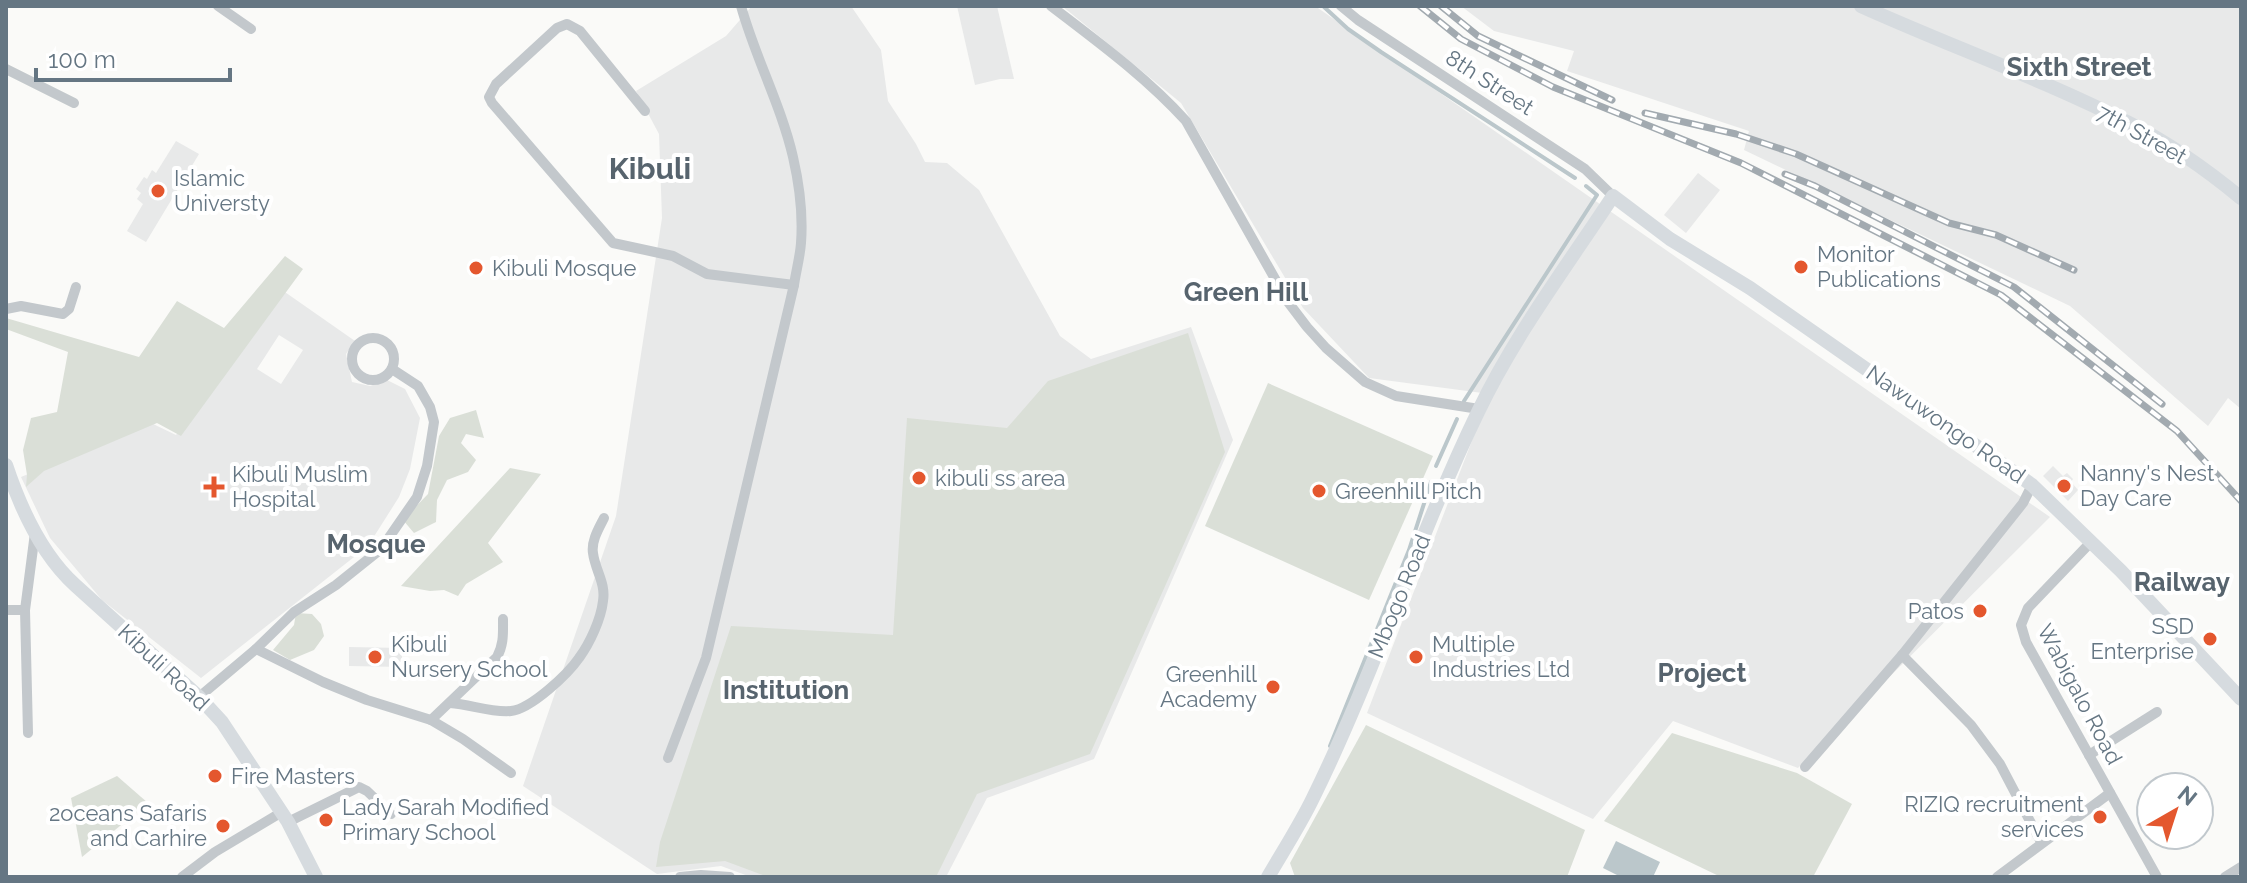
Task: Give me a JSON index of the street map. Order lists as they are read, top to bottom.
{
  "streets": {
    "street": [
      "8th Street",
      "7th Street",
      "Nawuwongo Road",
      "Mbogo Road",
      "Kibuli Road",
      "Wabigalo Road"
    ]
  },
  "crossings": [
    ["8th Street", "Nawuwongo Road"],
    ["8th Street", "Mbogo Road"],
    ["Nawuwongo Road", "Mbogo Road"],
    ["Nawuwongo Road", "Wabigalo Road"]
  ],
  "districts": [
    "Sixth Street",
    "Kibuli",
    "Green Hill",
    "Mosque",
    "Railway",
    "Project",
    "Institution"
  ],
  "places": {
    "other": [
      "Islamic Universty",
      "Monitor Publications",
      "Kibuli Mosque",
      "kibuli ss area",
      "Nanny's Nest Day Care",
      "Greenhill Pitch",
      "Patos",
      "SSD Enterprise",
      "Kibuli Nursery School",
      "Multiple Industries Ltd",
      "Greenhill Academy",
      "Fire Masters",
      "RIZIQ recruitment services",
      "Lady Sarah Modified Primary School",
      "2oceans Safaris and Carhire"
    ],
    "health": ["Kibuli Muslim Hospital"]
  },
  "scale_bar": "100 m",
  "north": "top right"
}
